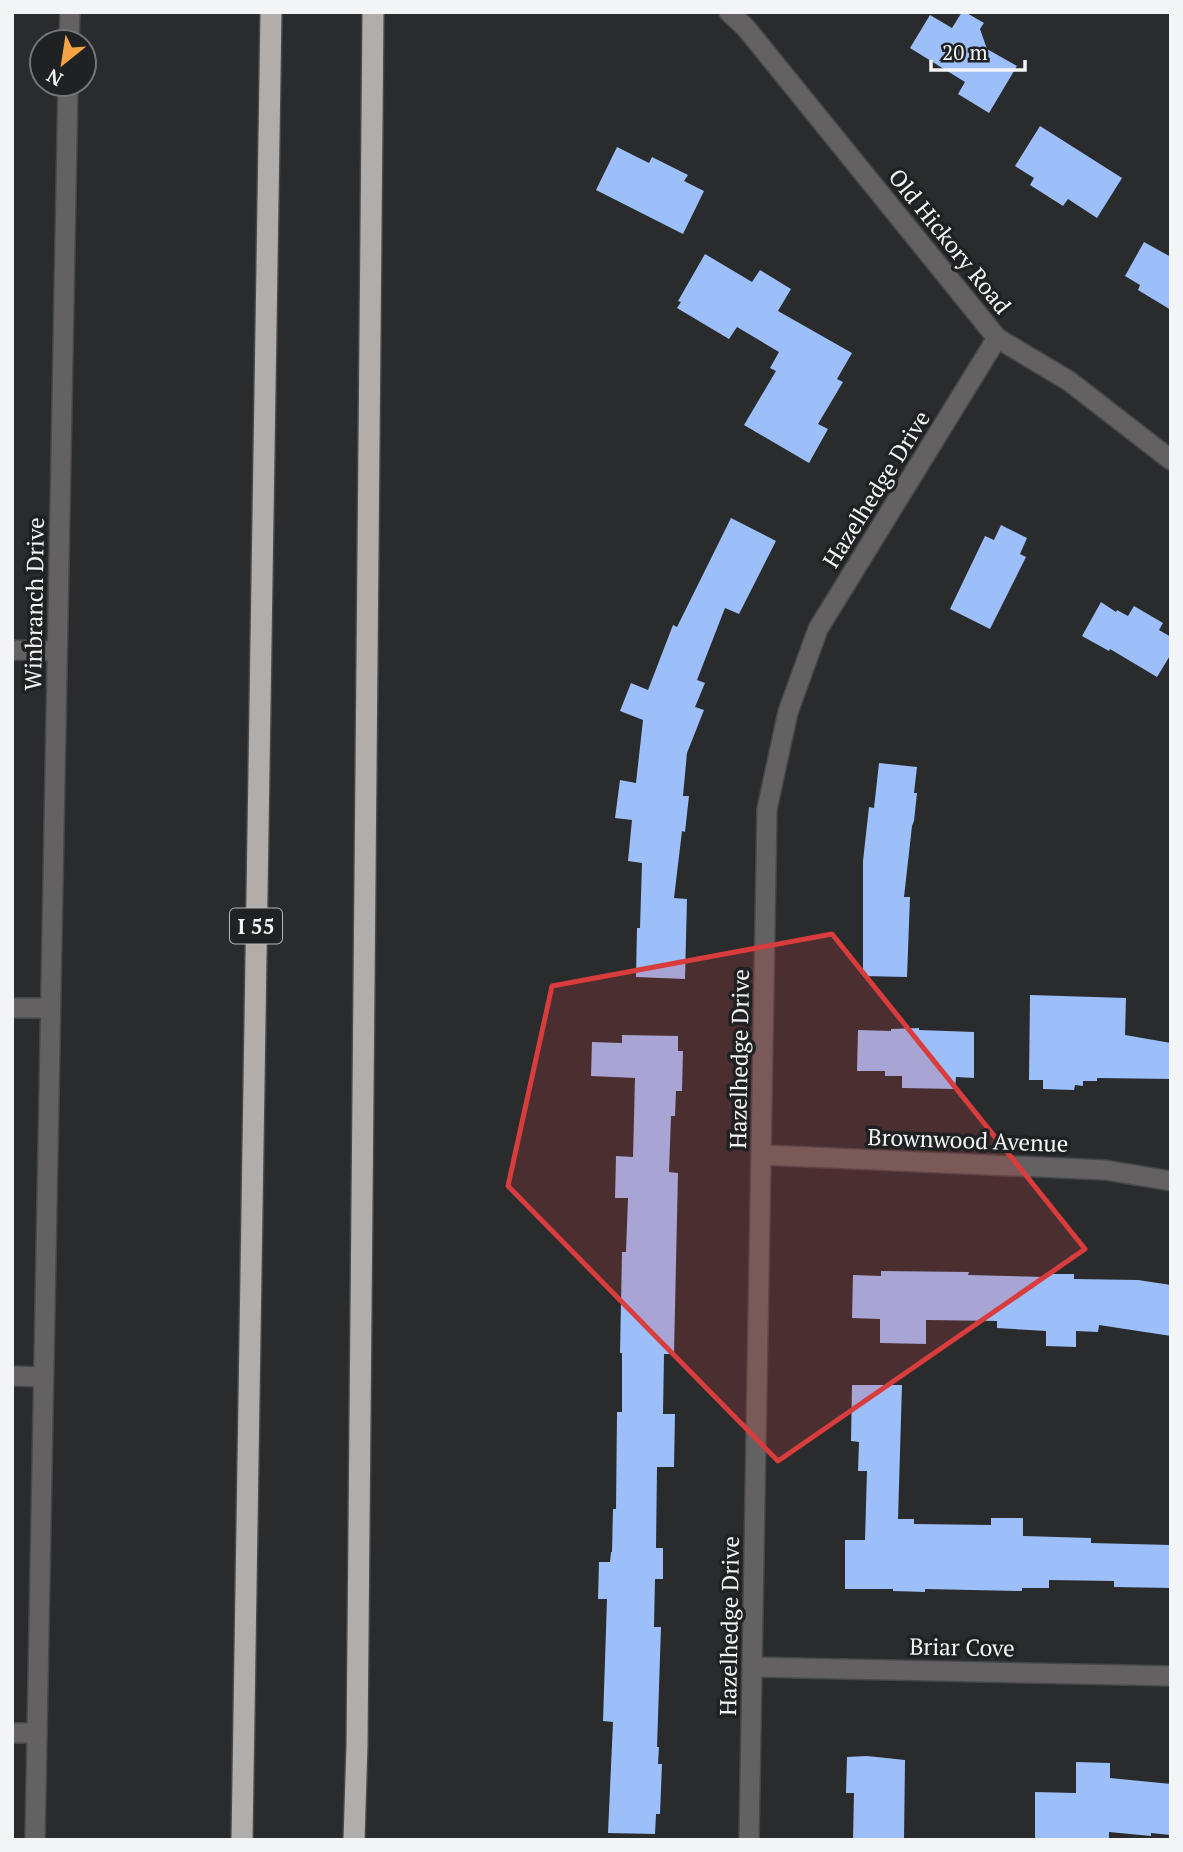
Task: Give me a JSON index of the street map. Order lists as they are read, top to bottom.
{
  "streets": {
    "highway": ["I 55"],
    "street": [
      "Old Hickory Road",
      "Hazelhedge Drive",
      "Winbranch Drive",
      "Brownwood Avenue",
      "Briar Cove"
    ]
  },
  "crossings": [
    ["Old Hickory Road", "Hazelhedge Drive"],
    ["Hazelhedge Drive", "Brownwood Avenue"],
    ["Hazelhedge Drive", "Briar Cove"]
  ],
  "scale_bar": "20 m",
  "north": "bottom left"
}
